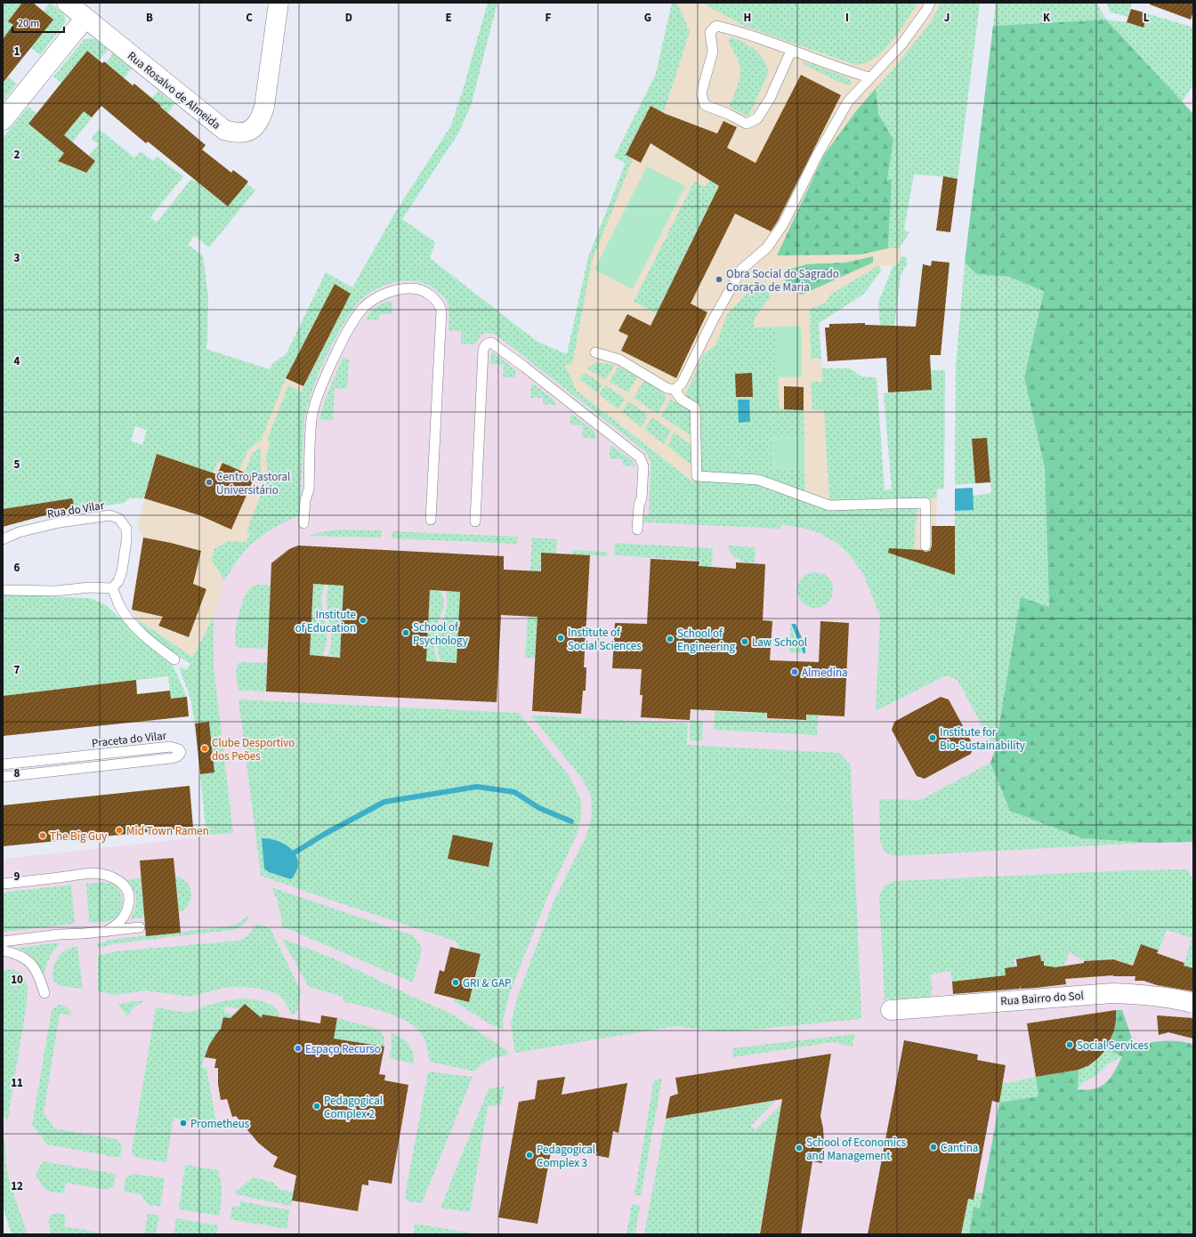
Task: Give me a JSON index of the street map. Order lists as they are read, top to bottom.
{
  "streets": {
    "street": ["Rua Rosalvo de Almeida", "Rua Bairro do Sol"],
    "lane": ["Rua do Vilar", "Praceta do Vilar"]
  },
  "places": [
    "Obra Social do Sagrado Coração de Maria",
    "Centro Pastoral Universitário",
    "Institute of Education",
    "School of Psychology",
    "Institute of Social Sciences",
    "School of Engineering",
    "Law School",
    "Almedina",
    "Institute for Bio-Sustainability",
    "Clube Desportivo dos Peões",
    "Mid Town Ramen",
    "The Big Guy",
    "GRI & GAP",
    "Social Services",
    "Espaço Recurso",
    "Pedagogical Complex 2",
    "Prometheus",
    "Cantina",
    "School of Economics and Management",
    "Pedagogical Complex 3"
  ],
  "scale_bar": "20 m",
  "grid": {
    "columns": [
      "B",
      "C",
      "D",
      "E",
      "F",
      "G",
      "H",
      "I",
      "J",
      "K",
      "L"
    ],
    "rows": [
      "1",
      "2",
      "3",
      "4",
      "5",
      "6",
      "7",
      "8",
      "9",
      "10",
      "11",
      "12"
    ]
  }
}
